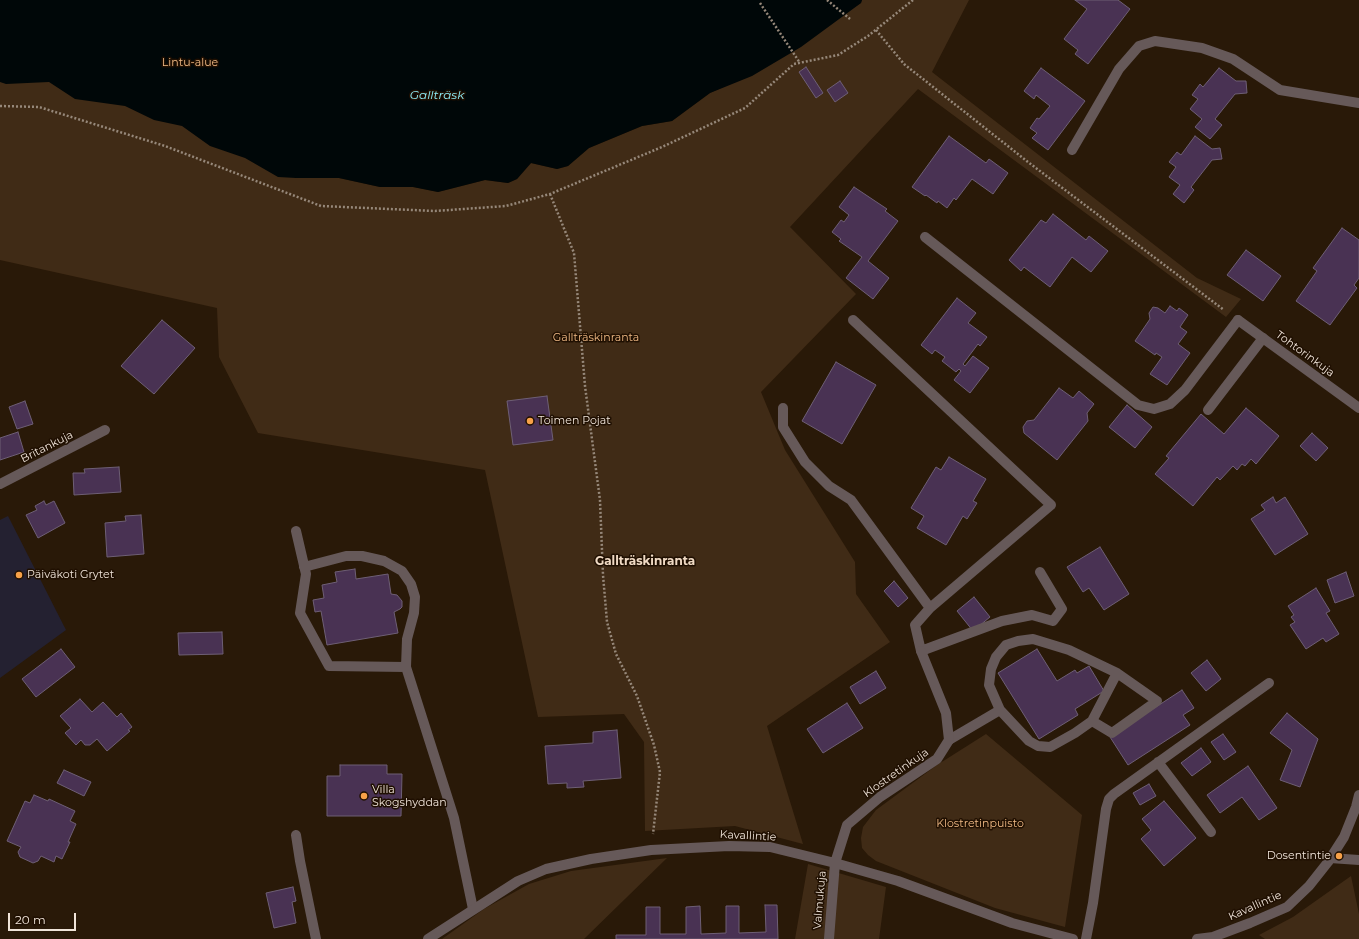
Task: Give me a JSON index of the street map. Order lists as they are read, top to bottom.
{
  "streets": {
    "street": [
      "Tohtorinkuja",
      "Britankuja",
      "Klostretinkuja",
      "Kavallintie",
      "Valmukuja"
    ]
  },
  "crossings": [
    ["Klostretinkuja", "Kavallintie"],
    ["Klostretinkuja", "Valmukuja"],
    ["Kavallintie", "Valmukuja"]
  ],
  "districts": ["Gallträskinranta"],
  "water": ["Gallträsk"],
  "parks": ["Lintu-alue", "Gallträskinranta", "Klostretinpuisto"],
  "places": [
    "Toimen Pojat",
    "Päiväkoti Grytet",
    "Villa Skogshyddan",
    "Dosentintie"
  ],
  "scale_bar": "20 m"
}
